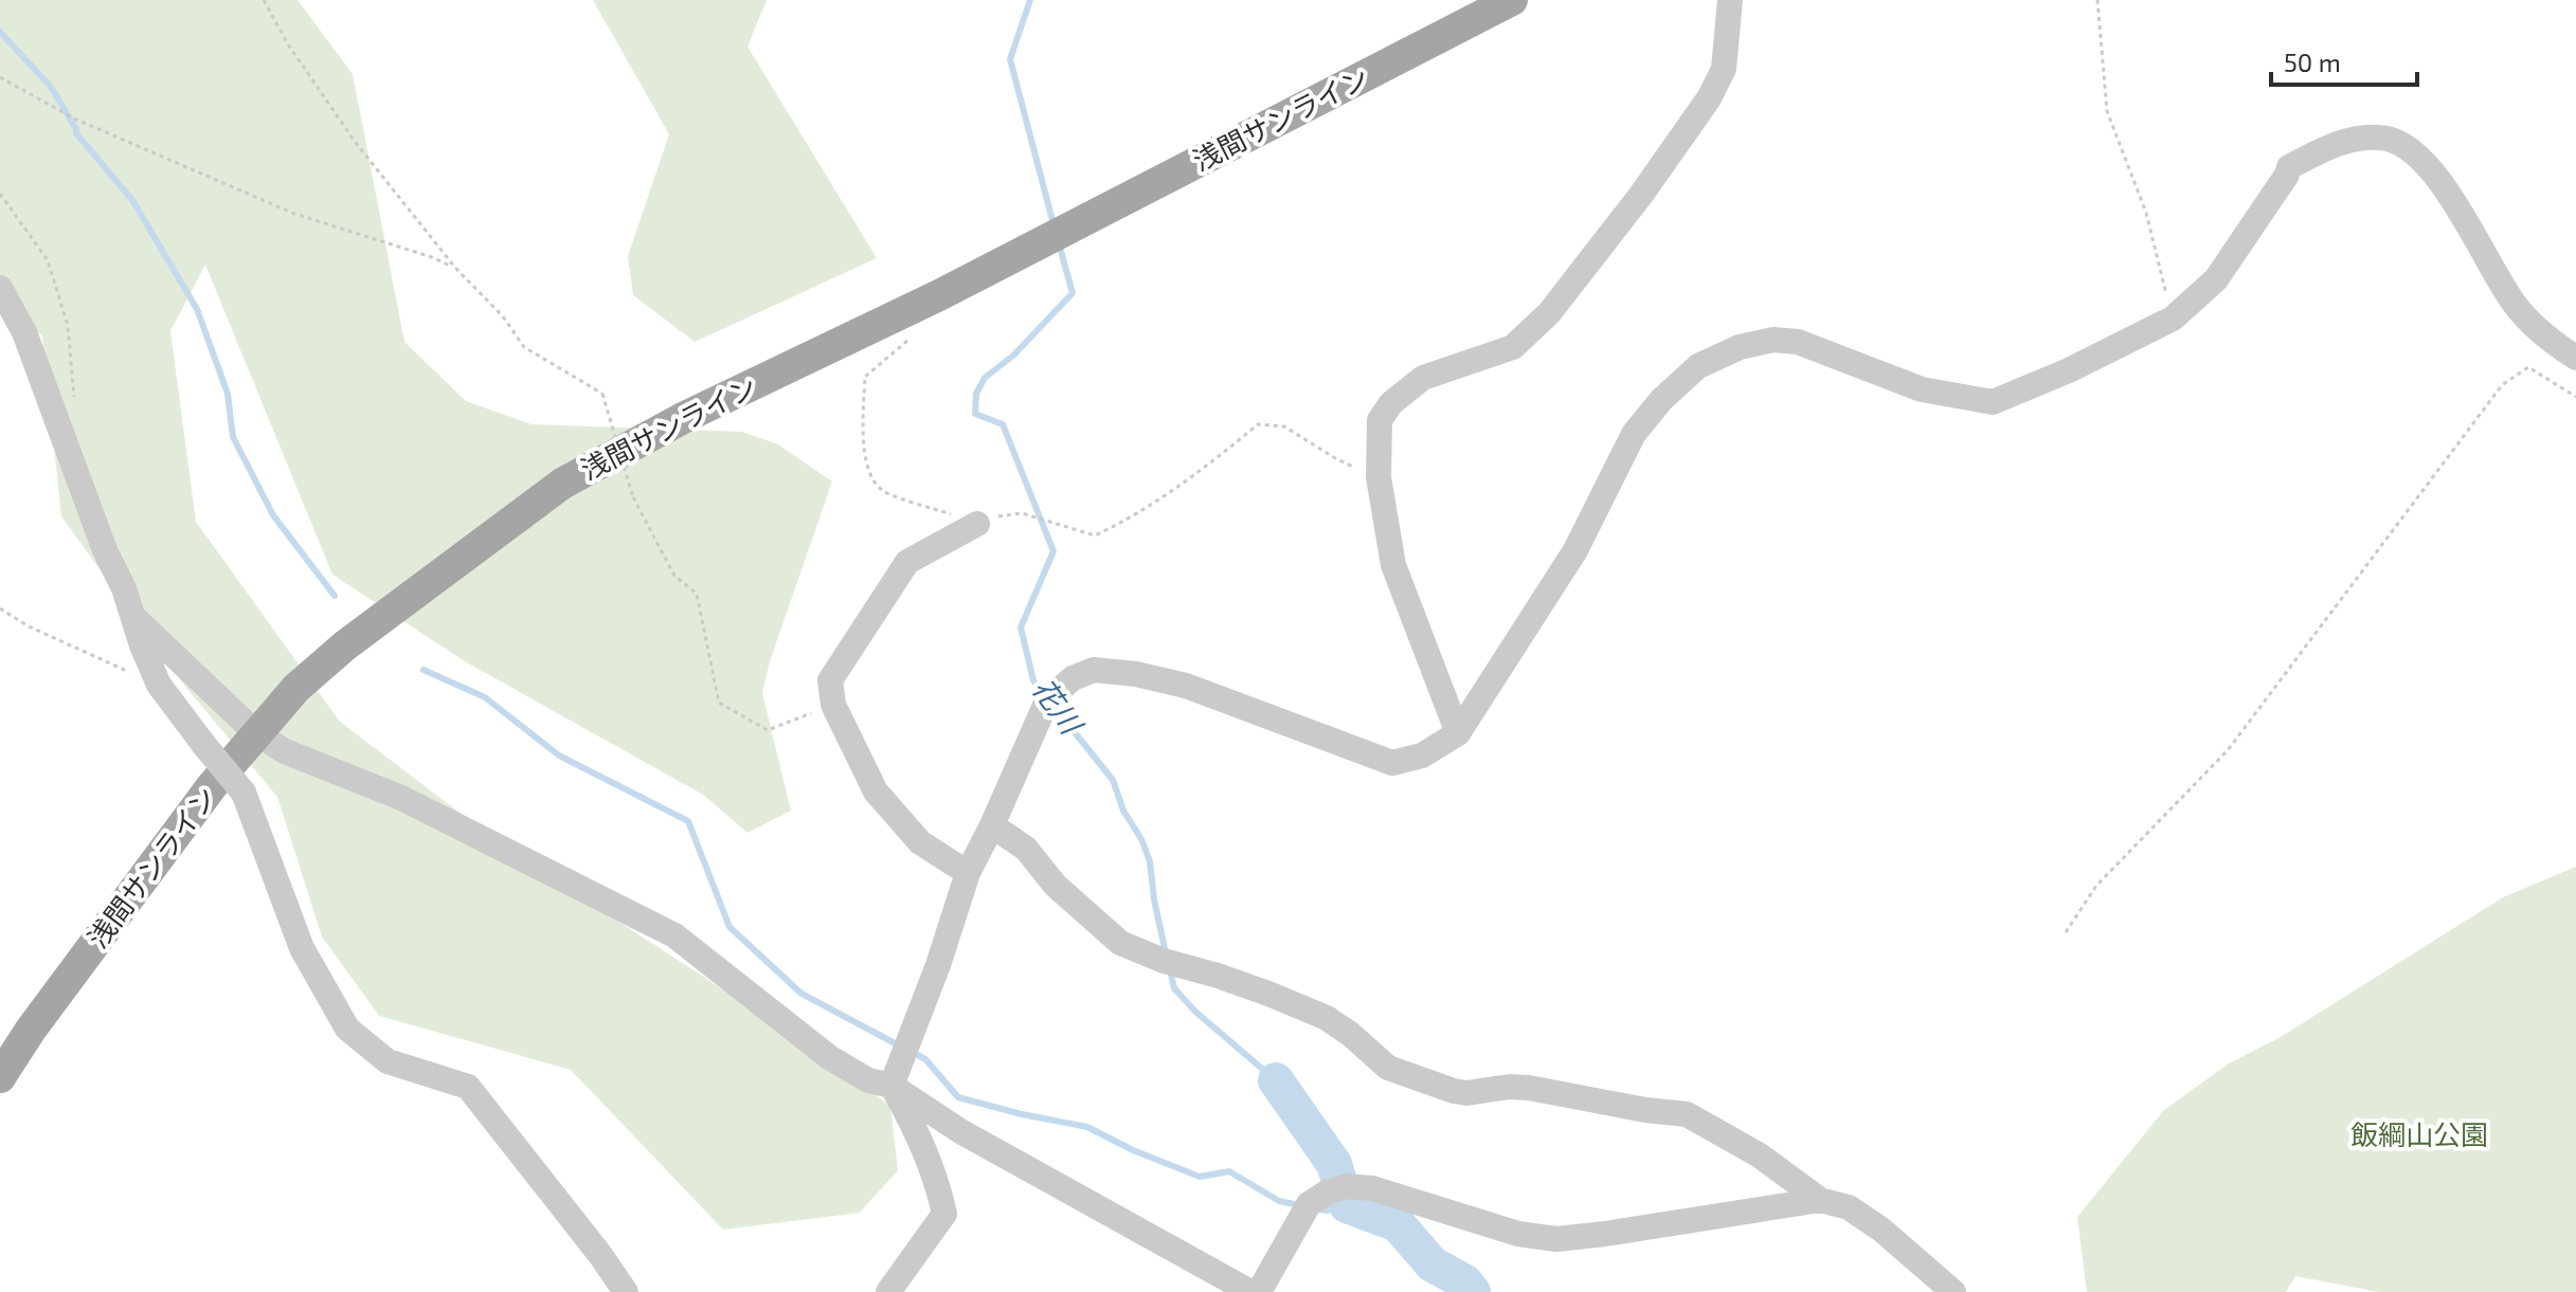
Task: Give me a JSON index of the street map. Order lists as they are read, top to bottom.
{
  "streets": {
    "main road": ["浅間サンライン"]
  },
  "water": ["花川"],
  "parks": ["飯綱山公園"],
  "scale_bar": "50 m"
}
